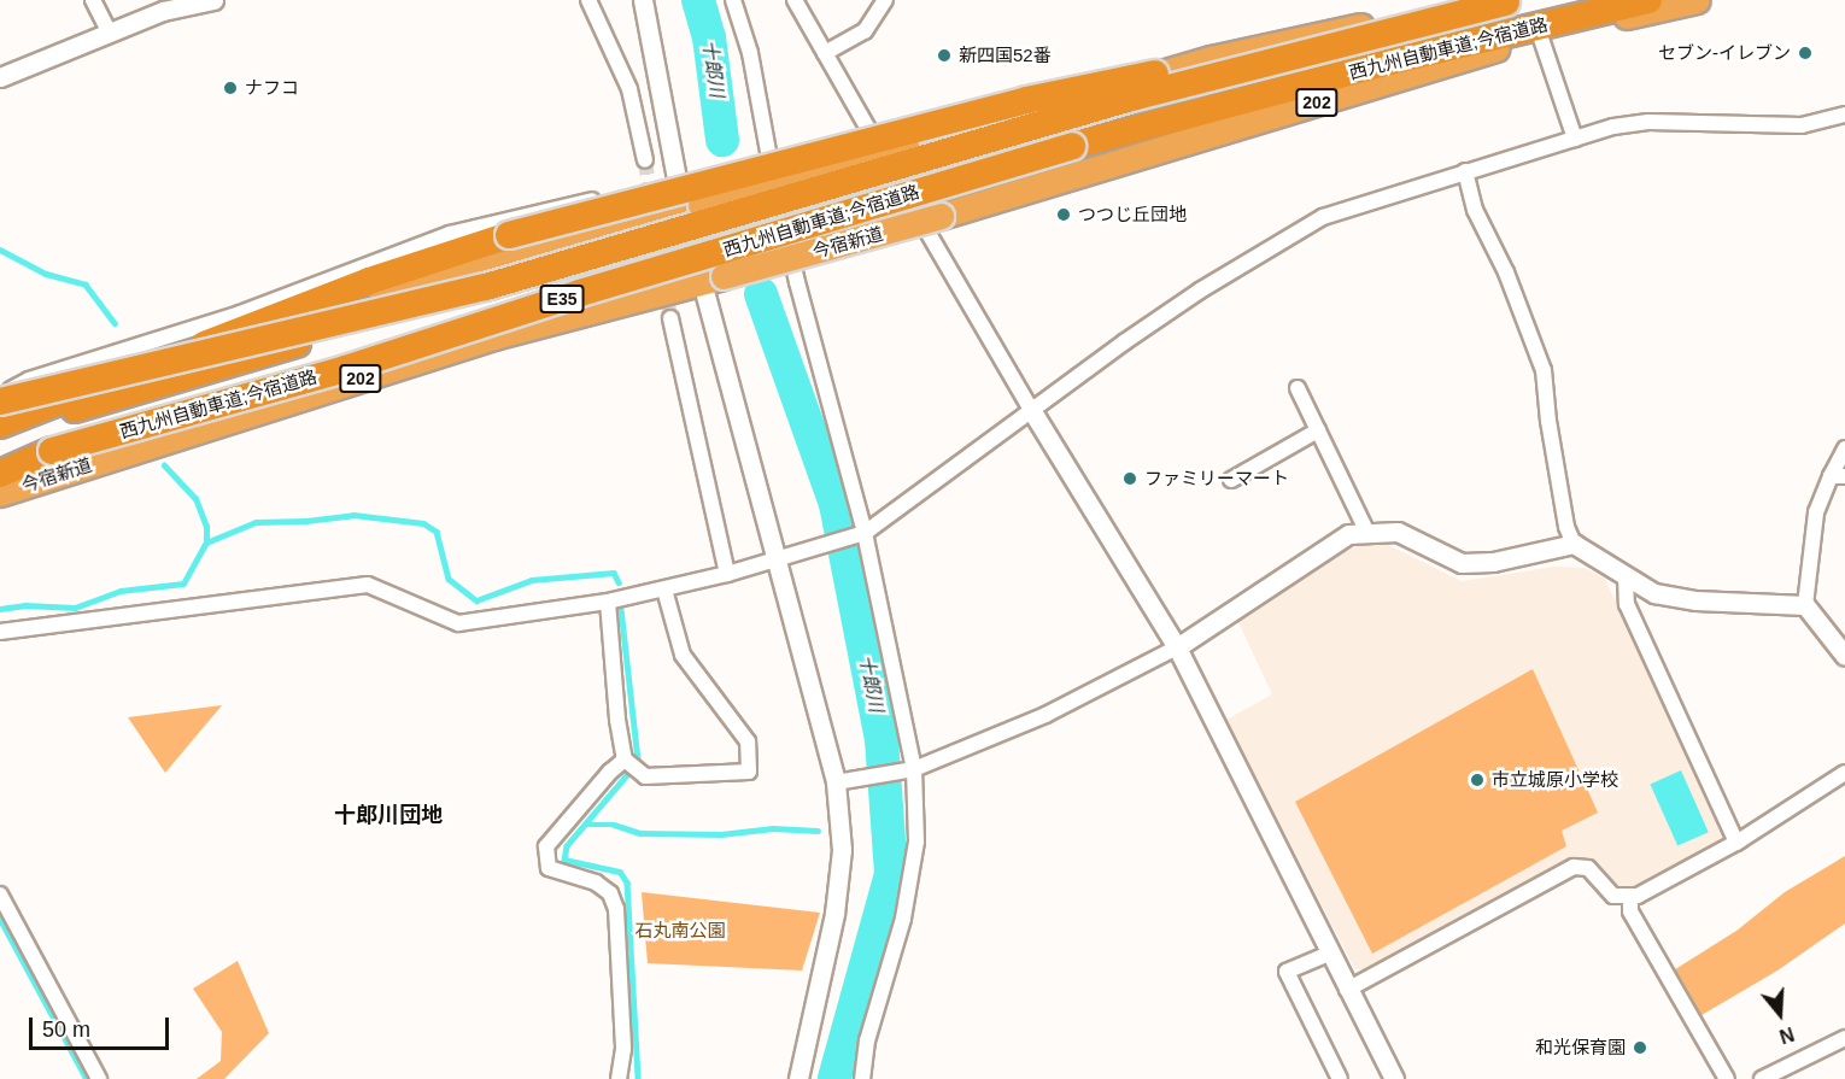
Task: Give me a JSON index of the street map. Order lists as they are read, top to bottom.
{
  "streets": {
    "highway": [
      "西九州自動車道;今宿道路",
      "202",
      "今宿新道",
      "E35"
    ]
  },
  "districts": ["十郎川団地"],
  "water": ["十郎川"],
  "parks": ["石丸南公園"],
  "places": [
    "セブン-イレブン",
    "新四国52番",
    "ナフコ",
    "つつじ丘団地",
    "ファミリーマート",
    "市立城原小学校",
    "和光保育園"
  ],
  "scale_bar": "50 m",
  "north": "bottom"
}
